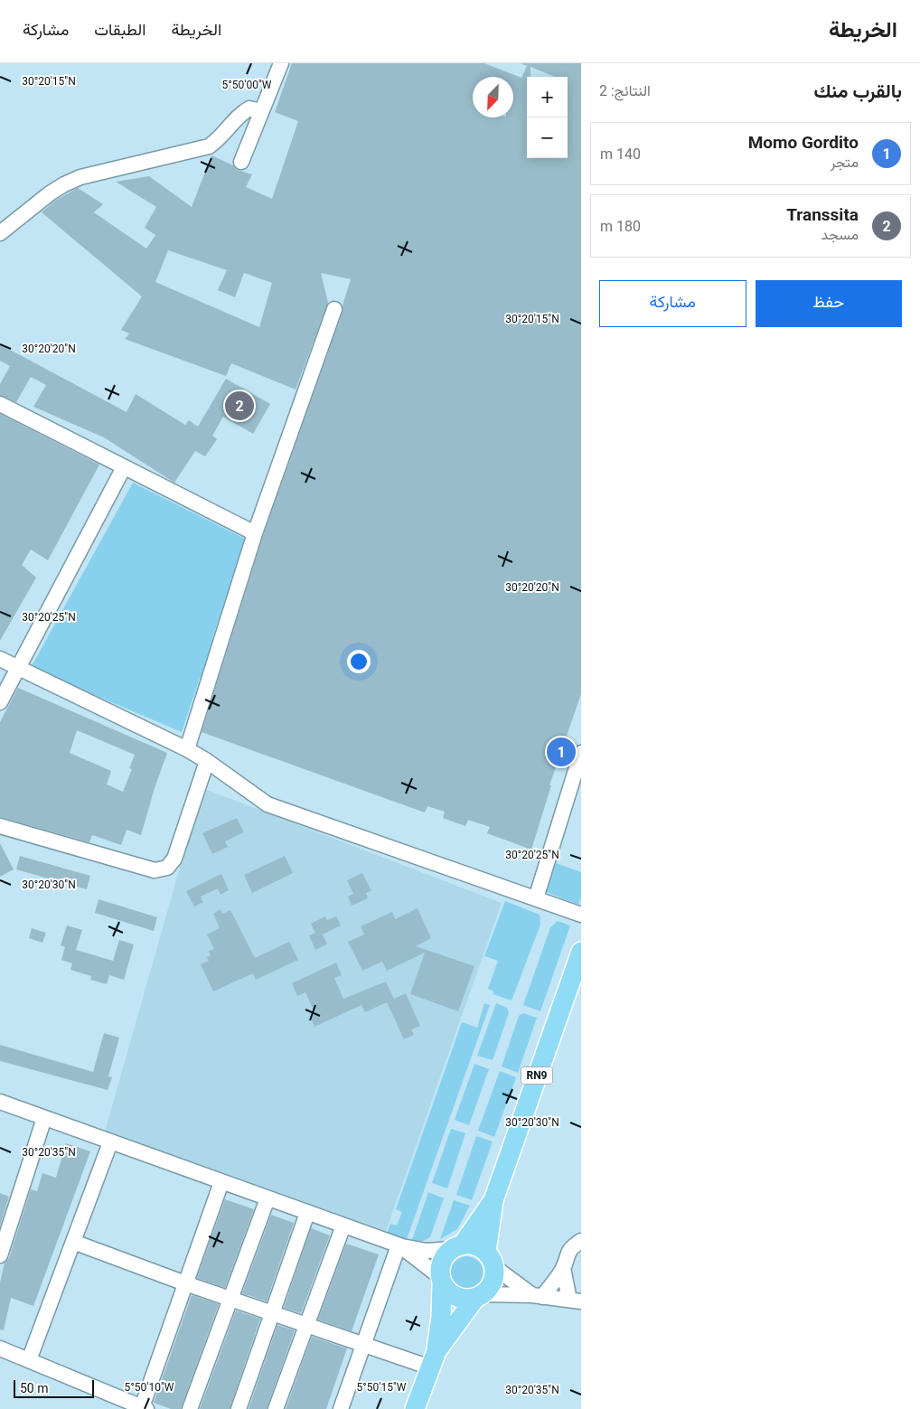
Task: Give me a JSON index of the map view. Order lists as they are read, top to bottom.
{
  "streets": {
    "main road": ["RN9"]
  },
  "scale_bar": "50 m",
  "north": "bottom left",
  "page": {
    "header": "الخريطة",
    "nav": ["الخريطة", "الطبقات", "مشاركة"],
    "heading": ["بالقرب منك", "النتائج: 2"],
    "map_buttons": ["+", "−"],
    "list": [
      {
        "mark": "1",
        "name": "Momo Gordito",
        "note": "متجر",
        "value": "140 m"
      },
      {
        "mark": "2",
        "name": "Transsita",
        "note": "مسجد",
        "value": "180 m"
      }
    ],
    "buttons": ["حفظ", "مشاركة"],
    "pins": ["2", "1"],
    "scale": "50 m"
  },
  "coordinates": [
    "30°20'15\"N",
    "5°50'00\"W",
    "30°20'20\"N",
    "30°20'25\"N",
    "30°20'30\"N",
    "30°20'35\"N",
    "5°50'10\"W",
    "5°50'15\"W"
  ]
}
